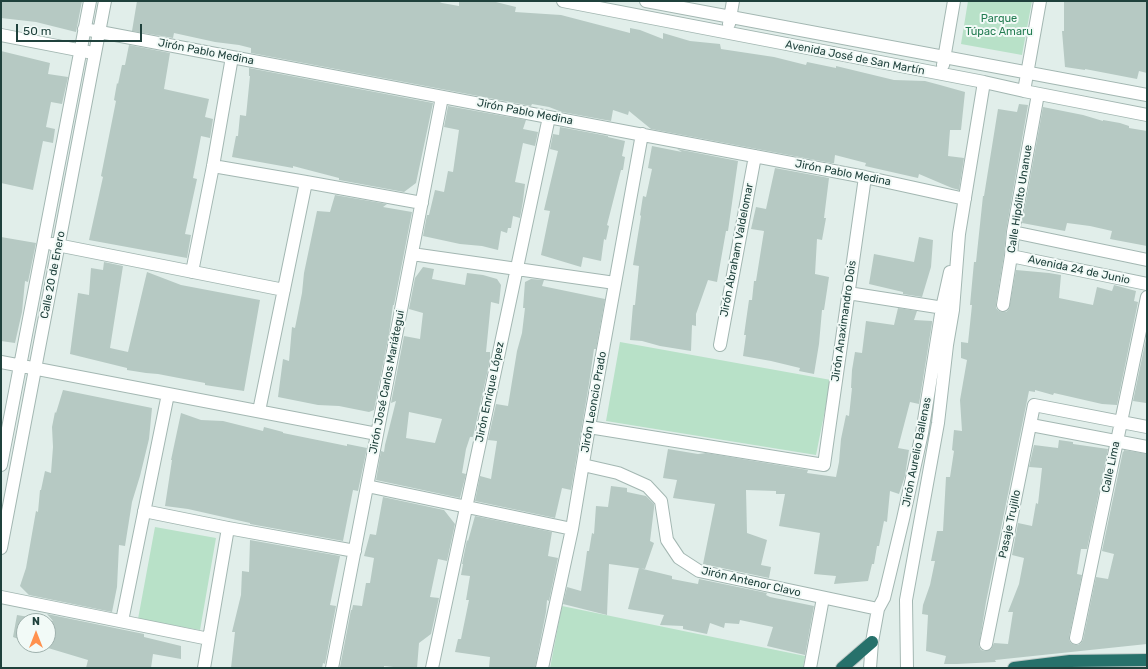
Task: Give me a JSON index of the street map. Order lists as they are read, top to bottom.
{
  "streets": {
    "street": [
      "Jirón Pablo Medina",
      "Avenida José de San Martín",
      "Calle Hipólito Unanue",
      "Jirón Abraham Valdelomar",
      "Avenida 24 de Junio",
      "Calle 20 de Enero",
      "Jirón Anaximandro Dois",
      "Jirón José Carlos Mariátegui",
      "Jirón Enrique López",
      "Jirón Leoncio Prado",
      "Jirón Aurelio Ballenas",
      "Calle Lima",
      "Pasaje Trujillo",
      "Jirón Antenor Clavo"
    ]
  },
  "crossings": [
    ["Jirón Pablo Medina", "Jirón Abraham Valdelomar"],
    ["Jirón Pablo Medina", "Calle 20 de Enero"],
    ["Jirón Pablo Medina", "Jirón Anaximandro Dois"],
    ["Jirón Pablo Medina", "Jirón José Carlos Mariátegui"],
    ["Jirón Pablo Medina", "Jirón Enrique López"],
    ["Jirón Pablo Medina", "Jirón Leoncio Prado"],
    ["Jirón Pablo Medina", "Jirón Aurelio Ballenas"],
    ["Avenida José de San Martín", "Calle Hipólito Unanue"],
    ["Avenida José de San Martín", "Jirón Aurelio Ballenas"],
    ["Calle Hipólito Unanue", "Avenida 24 de Junio"],
    ["Jirón Anaximandro Dois", "Jirón Leoncio Prado"],
    ["Jirón Leoncio Prado", "Jirón Antenor Clavo"],
    ["Jirón Aurelio Ballenas", "Jirón Antenor Clavo"],
    ["Calle Lima", "Pasaje Trujillo"]
  ],
  "parks": ["Parque Túpac Amaru"],
  "scale_bar": "50 m",
  "north": "top"
}
